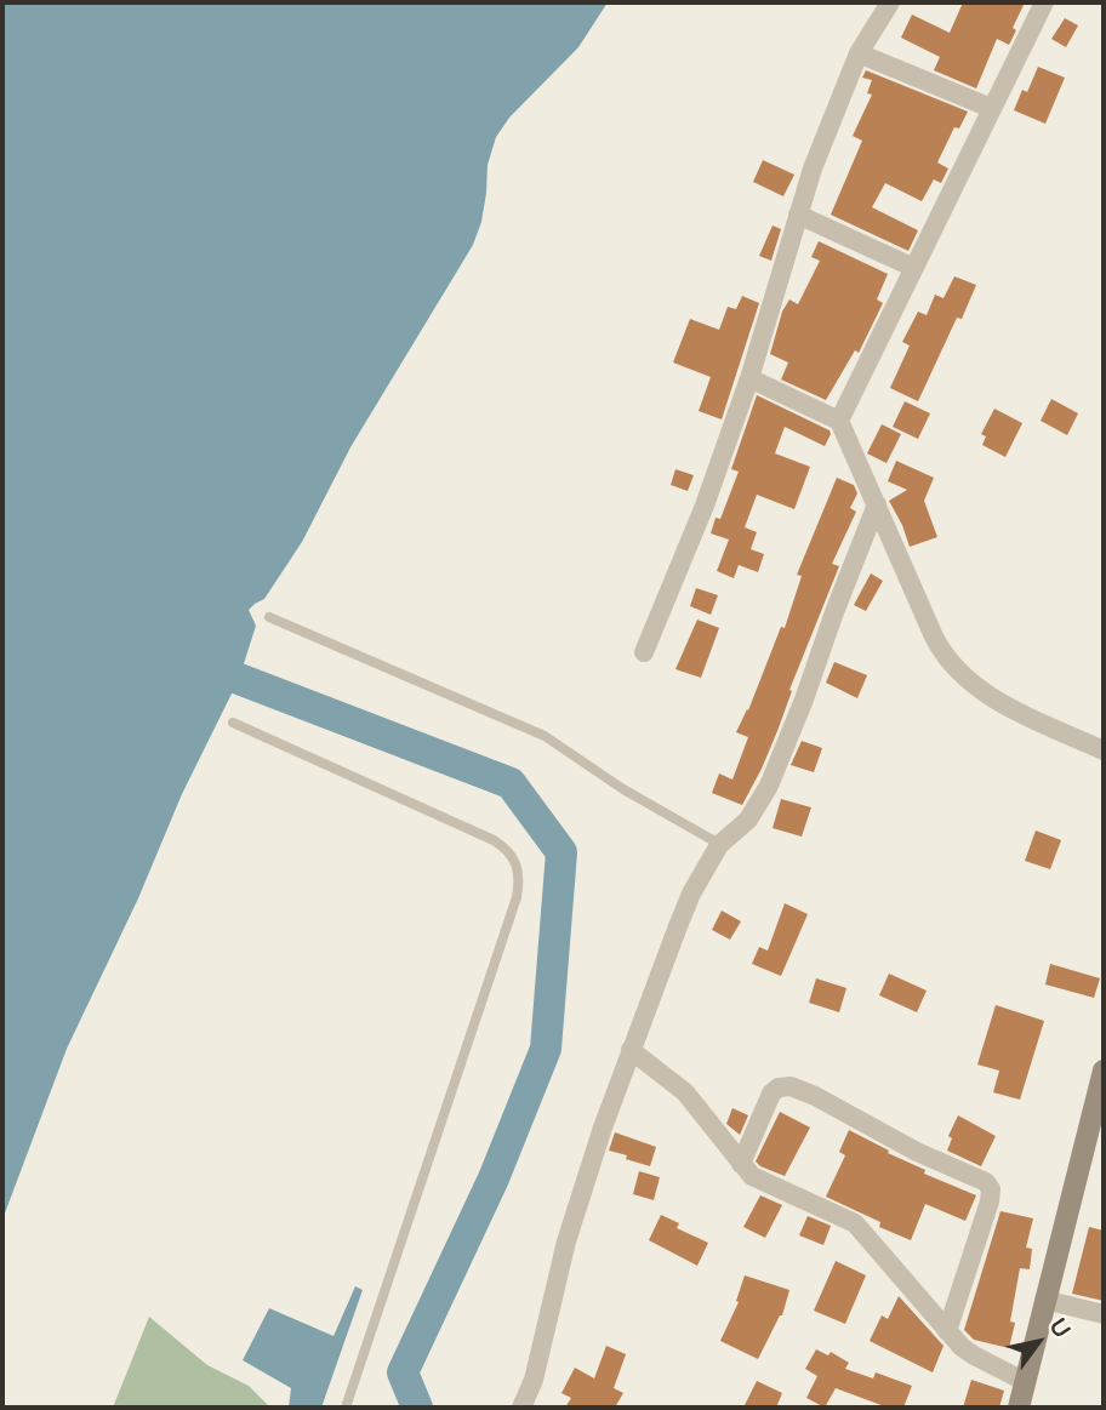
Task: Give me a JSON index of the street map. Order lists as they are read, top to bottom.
{
  "north": "top right"
}
